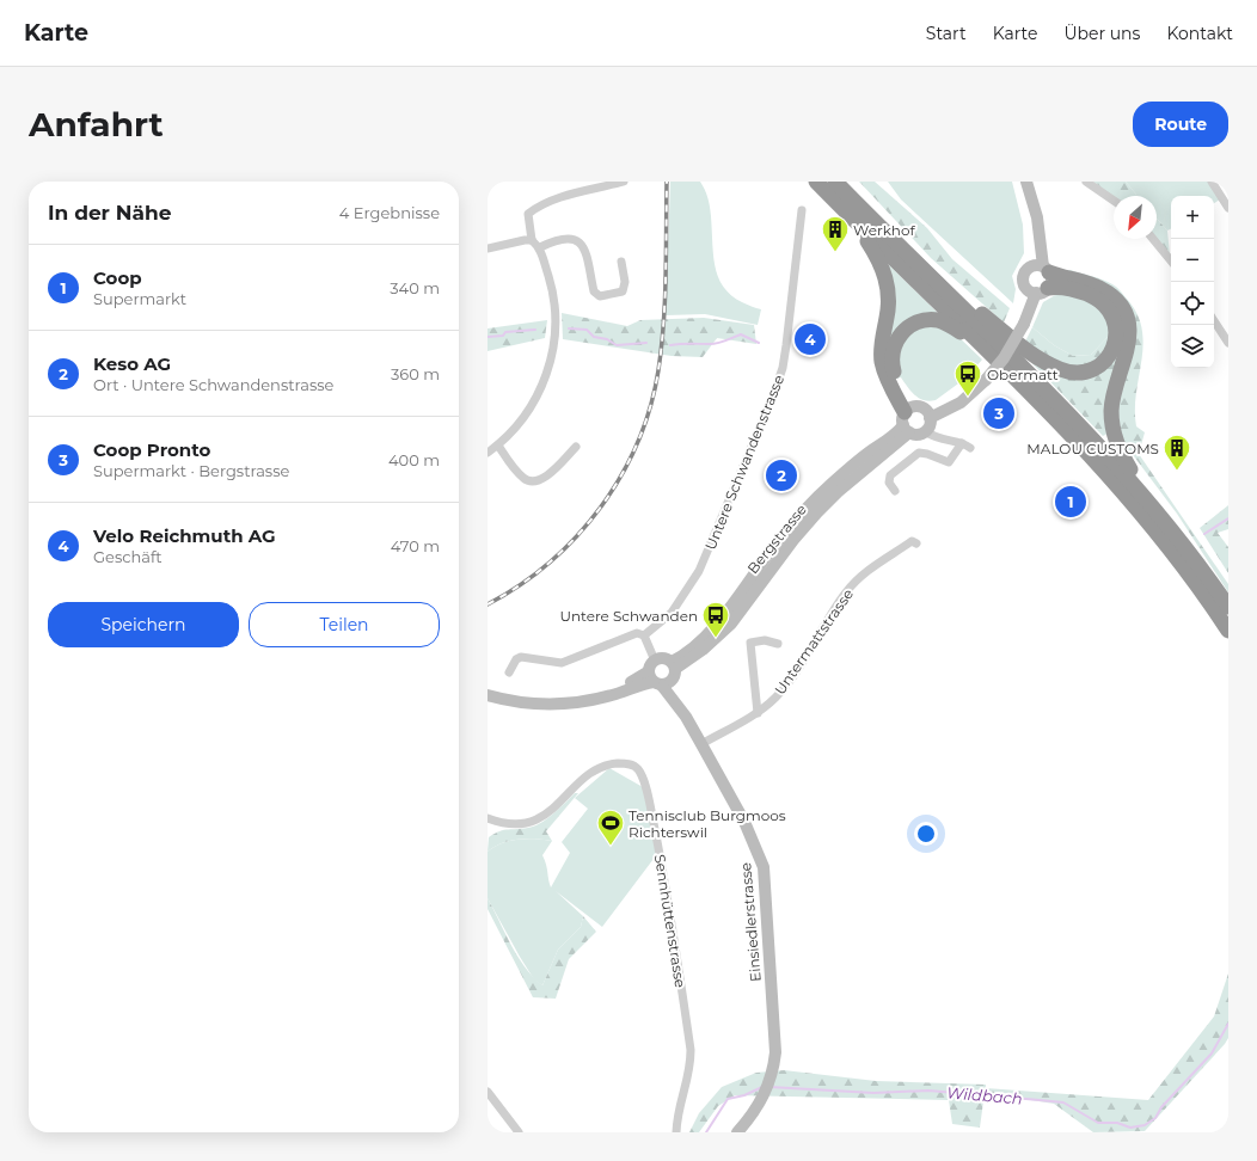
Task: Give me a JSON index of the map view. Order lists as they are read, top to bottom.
{
  "streets": {
    "main road": ["Bergstrasse", "Einsiedlerstrasse"],
    "street": ["Untere Schwandenstrasse", "Untermattstrasse", "Sennhüttenstrasse"]
  },
  "crossings": [
    ["Bergstrasse", "Einsiedlerstrasse"],
    ["Untermattstrasse", "Einsiedlerstrasse"]
  ],
  "water": ["Wildbach"],
  "places": {
    "building": ["Werkhof", "MALOU CUSTOMS"],
    "bus stop": ["Obermatt", "Untere Schwanden"],
    "sports": ["Tennisclub Burgmoos Richterswil"]
  },
  "north": "bottom left",
  "page": {
    "header": "Karte",
    "nav": [
      "Start",
      "Karte",
      "Über uns",
      "Kontakt"
    ],
    "buttons": [
      "Route",
      ["Speichern", "Teilen"]
    ],
    "title": "Anfahrt",
    "heading": ["In der Nähe", "4 Ergebnisse"],
    "map_buttons": ["+", "−"],
    "list": [
      {
        "mark": "1",
        "name": "Coop",
        "note": "Supermarkt",
        "value": "340 m"
      },
      {
        "mark": "2",
        "name": "Keso AG",
        "note": "Ort · Untere Schwandenstrasse",
        "value": "360 m"
      },
      {
        "mark": "3",
        "name": "Coop Pronto",
        "note": "Supermarkt · Bergstrasse",
        "value": "400 m"
      },
      {
        "mark": "4",
        "name": "Velo Reichmuth AG",
        "note": "Geschäft",
        "value": "470 m"
      }
    ],
    "pins": [
      "4",
      "3",
      "2",
      "1"
    ]
  }
}
